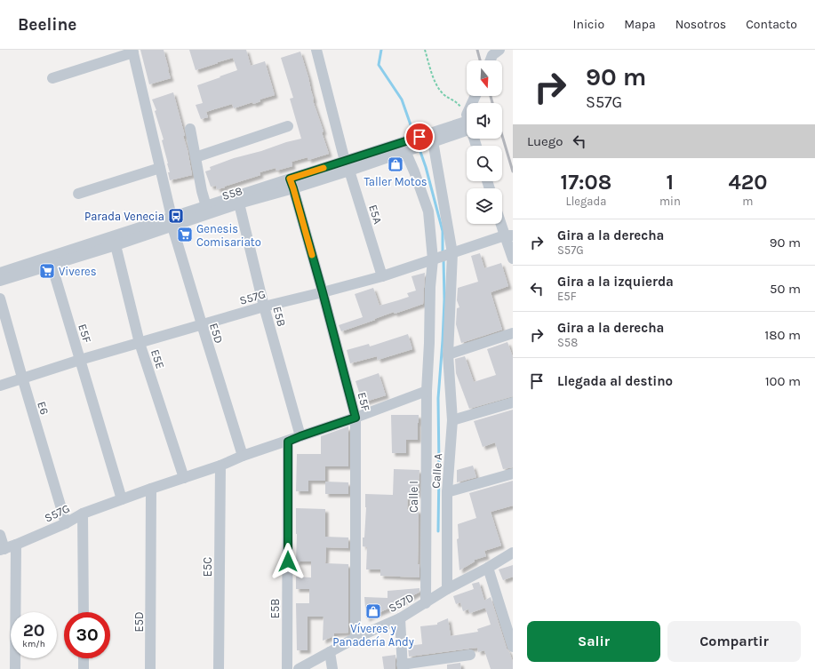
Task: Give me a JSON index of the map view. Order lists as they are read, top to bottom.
{
  "streets": {
    "street": [
      "S58",
      "E5A",
      "S57G",
      "E5B",
      "E5F",
      "E5D",
      "E5E",
      "E6",
      "Calle A",
      "Calle I",
      "E5C",
      "S57D"
    ]
  },
  "crossings": [
    ["S58", "E5A"],
    ["S58", "E5B"],
    ["S58", "E5F"],
    ["S58", "E5D"],
    ["S58", "E5E"],
    ["S58", "Calle A"],
    ["S58", "Calle I"],
    ["E5A", "S57G"],
    ["S57G", "E5B"],
    ["S57G", "E5F"],
    ["S57G", "E5D"],
    ["S57G", "E5E"],
    ["S57G", "E6"],
    ["S57G", "Calle A"],
    ["S57G", "Calle I"],
    ["S57G", "E5C"],
    ["E5F", "S57D"],
    ["Calle A", "S57D"],
    ["Calle I", "S57D"]
  ],
  "places": {
    "shop": ["Taller Motos", "Víveres y Panadería Andy"],
    "bus stop": ["Parada Venecia"],
    "supermarket": ["Genesis Comisariato", "Viveres"]
  },
  "north": "bottom",
  "page": {
    "header": "Beeline",
    "nav": [
      "Inicio",
      "Mapa",
      "Nosotros",
      "Contacto"
    ],
    "turn": ["90 m", "S57G"],
    "then": "Luego",
    "eta": [
      "17:08",
      "Llegada",
      "1",
      "min",
      "420",
      "m"
    ],
    "list": [
      {
        "name": "Gira a la derecha",
        "note": "S57G",
        "value": "90 m"
      },
      {
        "name": "Gira a la izquierda",
        "note": "E5F",
        "value": "50 m"
      },
      {
        "name": "Gira a la derecha",
        "note": "S58",
        "value": "180 m"
      },
      {
        "name": "Llegada al destino",
        "value": "100 m"
      }
    ],
    "speed": "20 km/h",
    "limit": "30",
    "buttons": ["Salir", "Compartir"]
  }
}
